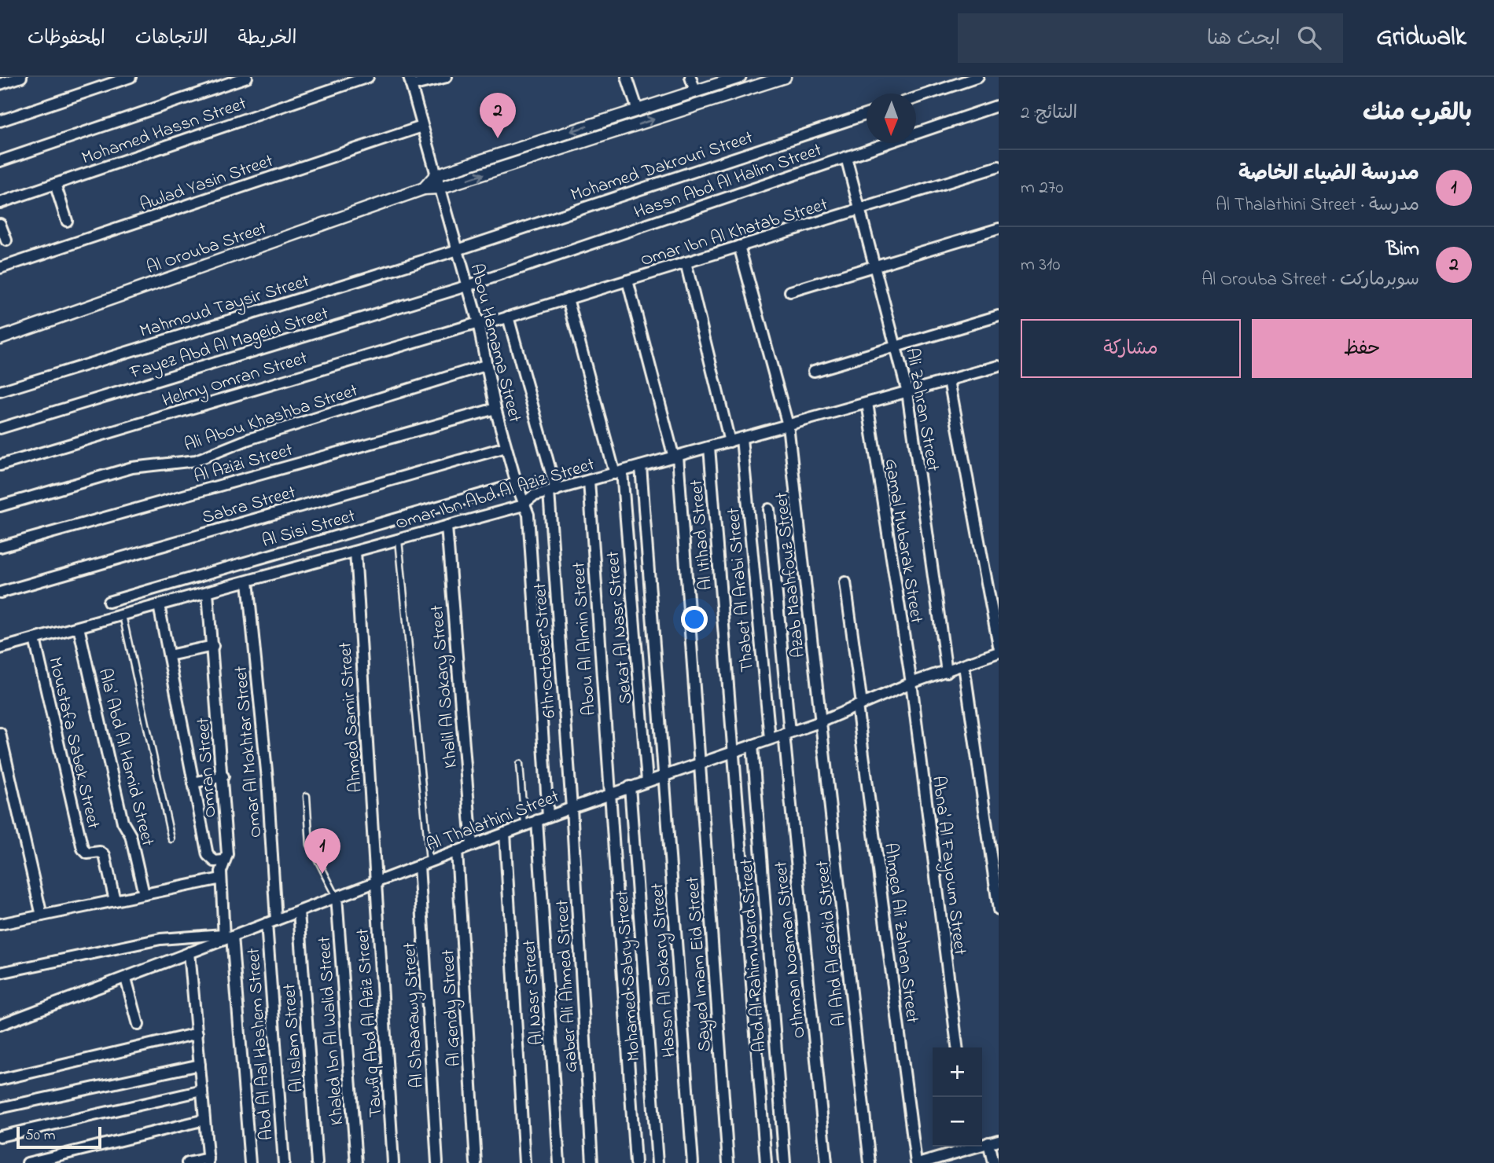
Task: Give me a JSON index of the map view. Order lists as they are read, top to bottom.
{
  "streets": {
    "street": [
      "Mohamed Hassn Street",
      "Mohamed Dakrouri Street",
      "Hassn Abd Al Halim Street",
      "Awlad Yasin Street",
      "Omar Ibn Al Khatab Street",
      "Al Orouba Street",
      "Mahmoud Taysir Street",
      "Fayez Abd Al Mageid Street",
      "Abou Hamama Street",
      "Helmy Omran Street",
      "Ali Zahran Street",
      "Ali Abou Khashba Street",
      "Al Azizi Street",
      "Omar Ibn Abd Al Aziz Street",
      "Sabra Street",
      "Al Sisi Street",
      "Al Itihad Street",
      "Gamal Mubarak Street",
      "Azab Maahfouz Street",
      "Thabet Al Arabi Street",
      "Sekat Al Nasr Street",
      "Abou Al Almin Street",
      "6th October Street",
      "Khalil Al Sokary Street",
      "Ahmed Samir Street",
      "Moustafa Sabek Street",
      "Omar Al Mokhtar Street",
      "Ala' Abd Al Hamid Street",
      "Omran Street",
      "Al Thalathini Street",
      "Abna' Al Fayoum Street",
      "Ahmed Ali Zahran Street",
      "Al Ahd Al Gadid Street",
      "Othman Noaman Street",
      "Abd Al Rahim Ward Street",
      "Sayed Imam Eid Street",
      "Hassn Al Sokary Street",
      "Mohamed Sabry Street",
      "Gaber Ali Ahmed Street",
      "Al Nasr Street",
      "Al Gendy Street",
      "Al Shaarawy Street",
      "Tawfiq Abd Al Aziz Street",
      "Khaled Ibn Al Walid Street",
      "Al Islam Street",
      "Abd Al Aal Hashem Street"
    ]
  },
  "crossings": [
    ["Mohamed Dakrouri Street", "Mahmoud Taysir Street"],
    ["Mohamed Dakrouri Street", "Abou Hamama Street"],
    ["Hassn Abd Al Halim Street", "Fayez Abd Al Mageid Street"],
    ["Hassn Abd Al Halim Street", "Abou Hamama Street"],
    ["Hassn Abd Al Halim Street", "Ali Zahran Street"],
    ["Awlad Yasin Street", "Abou Hamama Street"],
    ["Omar Ibn Al Khatab Street", "Abou Hamama Street"],
    ["Omar Ibn Al Khatab Street", "Helmy Omran Street"],
    ["Omar Ibn Al Khatab Street", "Ali Zahran Street"],
    ["Omar Ibn Al Khatab Street", "Azab Maahfouz Street"],
    ["Omar Ibn Al Khatab Street", "Sekat Al Nasr Street"],
    ["Omar Ibn Al Khatab Street", "6th October Street"],
    ["Omar Ibn Al Khatab Street", "Sayed Imam Eid Street"],
    ["Al Orouba Street", "Abou Hamama Street"],
    ["Mahmoud Taysir Street", "Abou Hamama Street"],
    ["Fayez Abd Al Mageid Street", "Abou Hamama Street"],
    ["Abou Hamama Street", "Helmy Omran Street"],
    ["Abou Hamama Street", "Ali Abou Khashba Street"],
    ["Abou Hamama Street", "Al Azizi Street"],
    ["Abou Hamama Street", "Omar Ibn Abd Al Aziz Street"],
    ["Abou Hamama Street", "Sabra Street"],
    ["Abou Hamama Street", "Al Sisi Street"],
    ["Abou Hamama Street", "Al Thalathini Street"],
    ["Ali Zahran Street", "Omar Ibn Abd Al Aziz Street"],
    ["Ali Zahran Street", "Al Thalathini Street"],
    ["Omar Ibn Abd Al Aziz Street", "Al Itihad Street"],
    ["Omar Ibn Abd Al Aziz Street", "Gamal Mubarak Street"],
    ["Omar Ibn Abd Al Aziz Street", "Azab Maahfouz Street"],
    ["Omar Ibn Abd Al Aziz Street", "Thabet Al Arabi Street"],
    ["Omar Ibn Abd Al Aziz Street", "Sekat Al Nasr Street"],
    ["Omar Ibn Abd Al Aziz Street", "Abou Al Almin Street"],
    ["Omar Ibn Abd Al Aziz Street", "6th October Street"],
    ["Omar Ibn Abd Al Aziz Street", "Khalil Al Sokary Street"],
    ["Omar Ibn Abd Al Aziz Street", "Ahmed Samir Street"],
    ["Omar Ibn Abd Al Aziz Street", "Moustafa Sabek Street"],
    ["Omar Ibn Abd Al Aziz Street", "Omar Al Mokhtar Street"],
    ["Omar Ibn Abd Al Aziz Street", "Ala' Abd Al Hamid Street"],
    ["Omar Ibn Abd Al Aziz Street", "Omran Street"],
    ["Omar Ibn Abd Al Aziz Street", "Sayed Imam Eid Street"],
    ["Omar Ibn Abd Al Aziz Street", "Hassn Al Sokary Street"],
    ["Al Itihad Street", "Al Thalathini Street"],
    ["Gamal Mubarak Street", "Al Thalathini Street"],
    ["Gamal Mubarak Street", "Abna' Al Fayoum Street"],
    ["Azab Maahfouz Street", "Al Thalathini Street"],
    ["Azab Maahfouz Street", "Al Ahd Al Gadid Street"],
    ["Thabet Al Arabi Street", "Al Thalathini Street"],
    ["Sekat Al Nasr Street", "Al Thalathini Street"],
    ["Abou Al Almin Street", "Al Thalathini Street"],
    ["6th October Street", "Al Thalathini Street"],
    ["6th October Street", "Gaber Ali Ahmed Street"],
    ["Khalil Al Sokary Street", "Al Thalathini Street"],
    ["Ahmed Samir Street", "Al Thalathini Street"],
    ["Ahmed Samir Street", "Tawfiq Abd Al Aziz Street"],
    ["Omar Al Mokhtar Street", "Al Thalathini Street"],
    ["Omar Al Mokhtar Street", "Abd Al Aal Hashem Street"],
    ["Omran Street", "Al Thalathini Street"],
    ["Al Thalathini Street", "Abna' Al Fayoum Street"],
    ["Al Thalathini Street", "Ahmed Ali Zahran Street"],
    ["Al Thalathini Street", "Al Ahd Al Gadid Street"],
    ["Al Thalathini Street", "Othman Noaman Street"],
    ["Al Thalathini Street", "Abd Al Rahim Ward Street"],
    ["Al Thalathini Street", "Sayed Imam Eid Street"],
    ["Al Thalathini Street", "Hassn Al Sokary Street"],
    ["Al Thalathini Street", "Mohamed Sabry Street"],
    ["Al Thalathini Street", "Gaber Ali Ahmed Street"],
    ["Al Thalathini Street", "Al Nasr Street"],
    ["Al Thalathini Street", "Al Gendy Street"],
    ["Al Thalathini Street", "Al Shaarawy Street"],
    ["Al Thalathini Street", "Tawfiq Abd Al Aziz Street"],
    ["Al Thalathini Street", "Khaled Ibn Al Walid Street"],
    ["Al Thalathini Street", "Al Islam Street"],
    ["Al Thalathini Street", "Abd Al Aal Hashem Street"]
  ],
  "scale_bar": "50 m",
  "north": "bottom",
  "page": {
    "header": "Gridwalk",
    "search": "ابحث هنا",
    "nav": ["الخريطة", "الاتجاهات", "المحفوظات"],
    "heading": ["بالقرب منك", "النتائج: 2"],
    "pins": ["2", "1"],
    "list": [
      {
        "mark": "1",
        "name": "مدرسة الضياء الخاصة",
        "note": "مدرسة · Al Thalathini Street",
        "value": "270 m"
      },
      {
        "mark": "2",
        "name": "Bim",
        "note": "سوبرماركت · Al Orouba Street",
        "value": "310 m"
      }
    ],
    "buttons": ["حفظ", "مشاركة"],
    "map_buttons": ["+", "−"],
    "scale": "50 m"
  }
}
